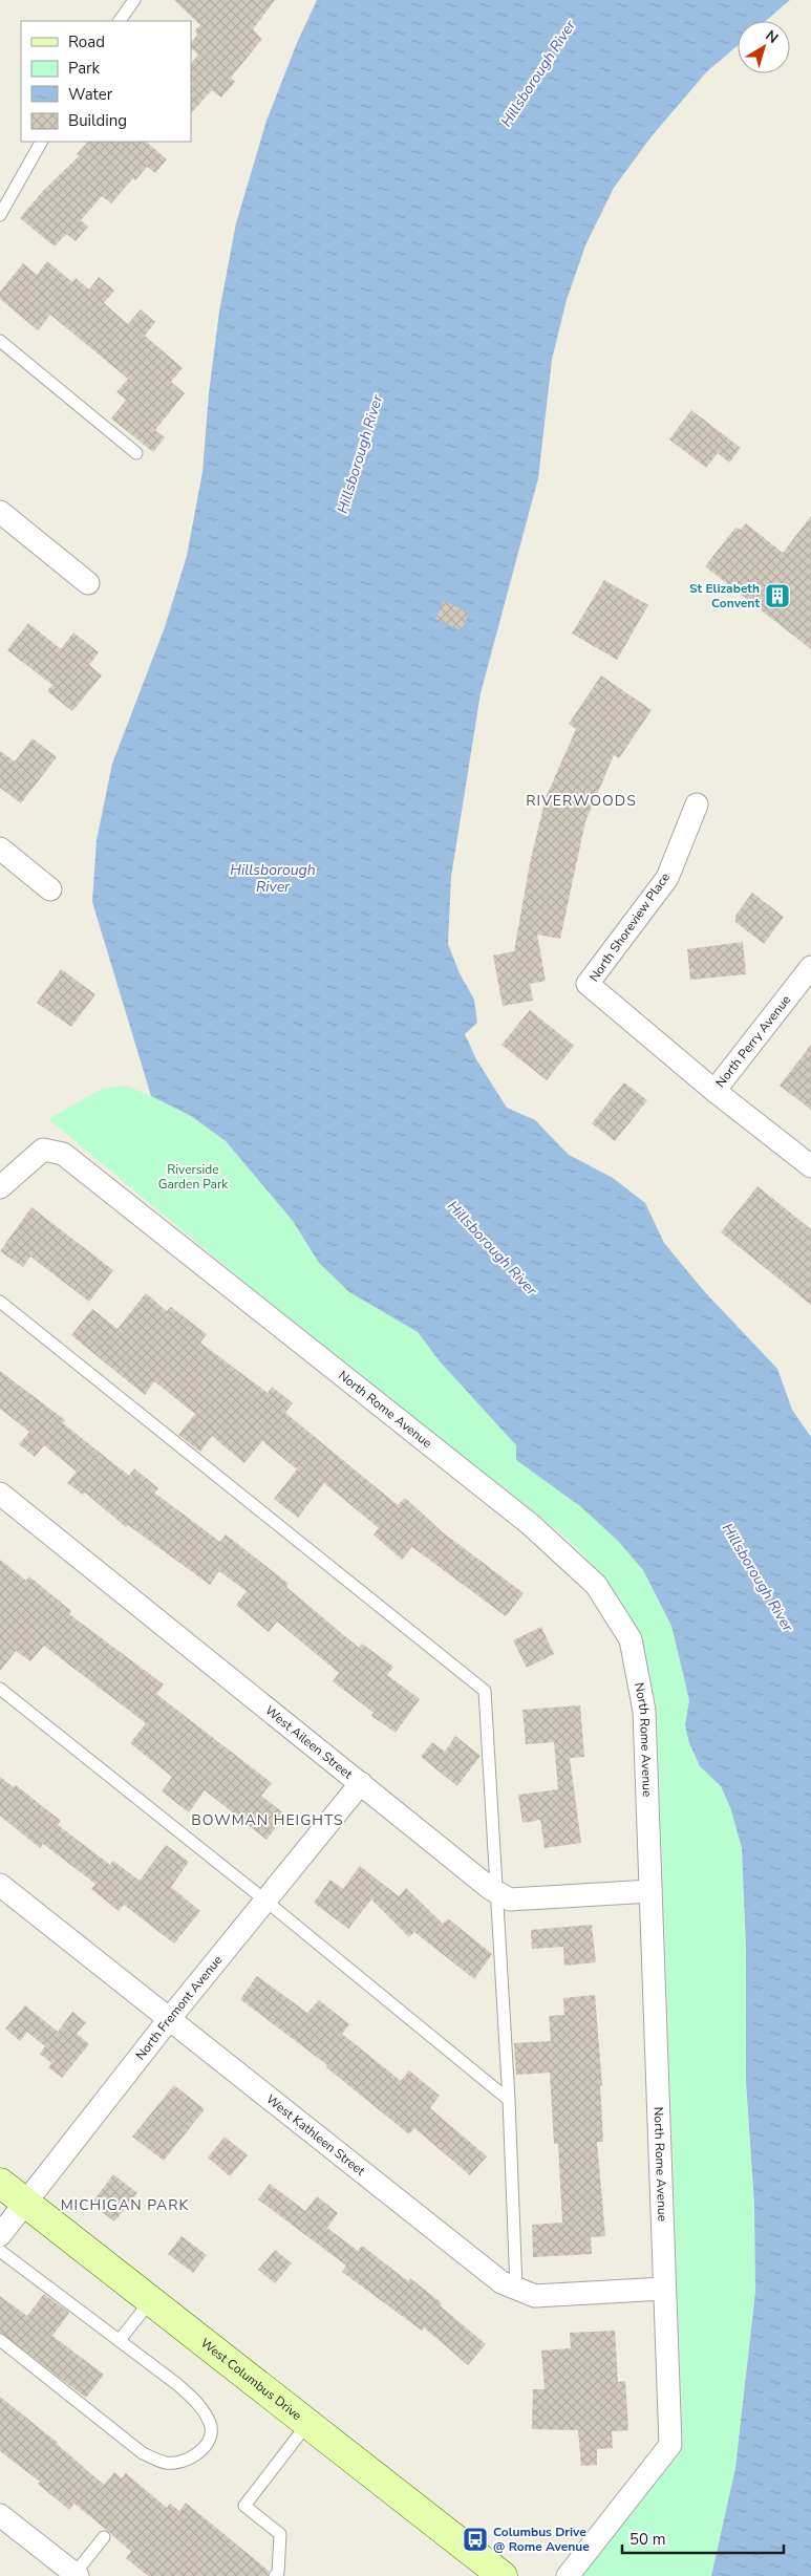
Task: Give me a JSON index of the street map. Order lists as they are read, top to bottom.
{
  "streets": {
    "main road": ["West Columbus Drive"],
    "street": [
      "North Shoreview Place",
      "North Perry Avenue",
      "North Rome Avenue",
      "West Aileen Street",
      "North Fremont Avenue",
      "West Kathleen Street"
    ]
  },
  "crossings": [
    ["North Shoreview Place", "North Perry Avenue"],
    ["North Rome Avenue", "West Aileen Street"],
    ["North Rome Avenue", "West Kathleen Street"],
    ["West Aileen Street", "North Fremont Avenue"],
    ["North Fremont Avenue", "West Kathleen Street"],
    ["North Fremont Avenue", "West Columbus Drive"]
  ],
  "districts": ["RIVERWOODS", "BOWMAN HEIGHTS", "MICHIGAN PARK"],
  "water": ["Hillsborough River"],
  "parks": ["Riverside Garden Park"],
  "places": {
    "building": ["St Elizabeth Convent"],
    "bus stop": ["Columbus Drive @ Rome Avenue"]
  },
  "legend": [
    "Road",
    "Park",
    "Water",
    "Building"
  ],
  "scale_bar": "50 m",
  "north": "top right"
}
